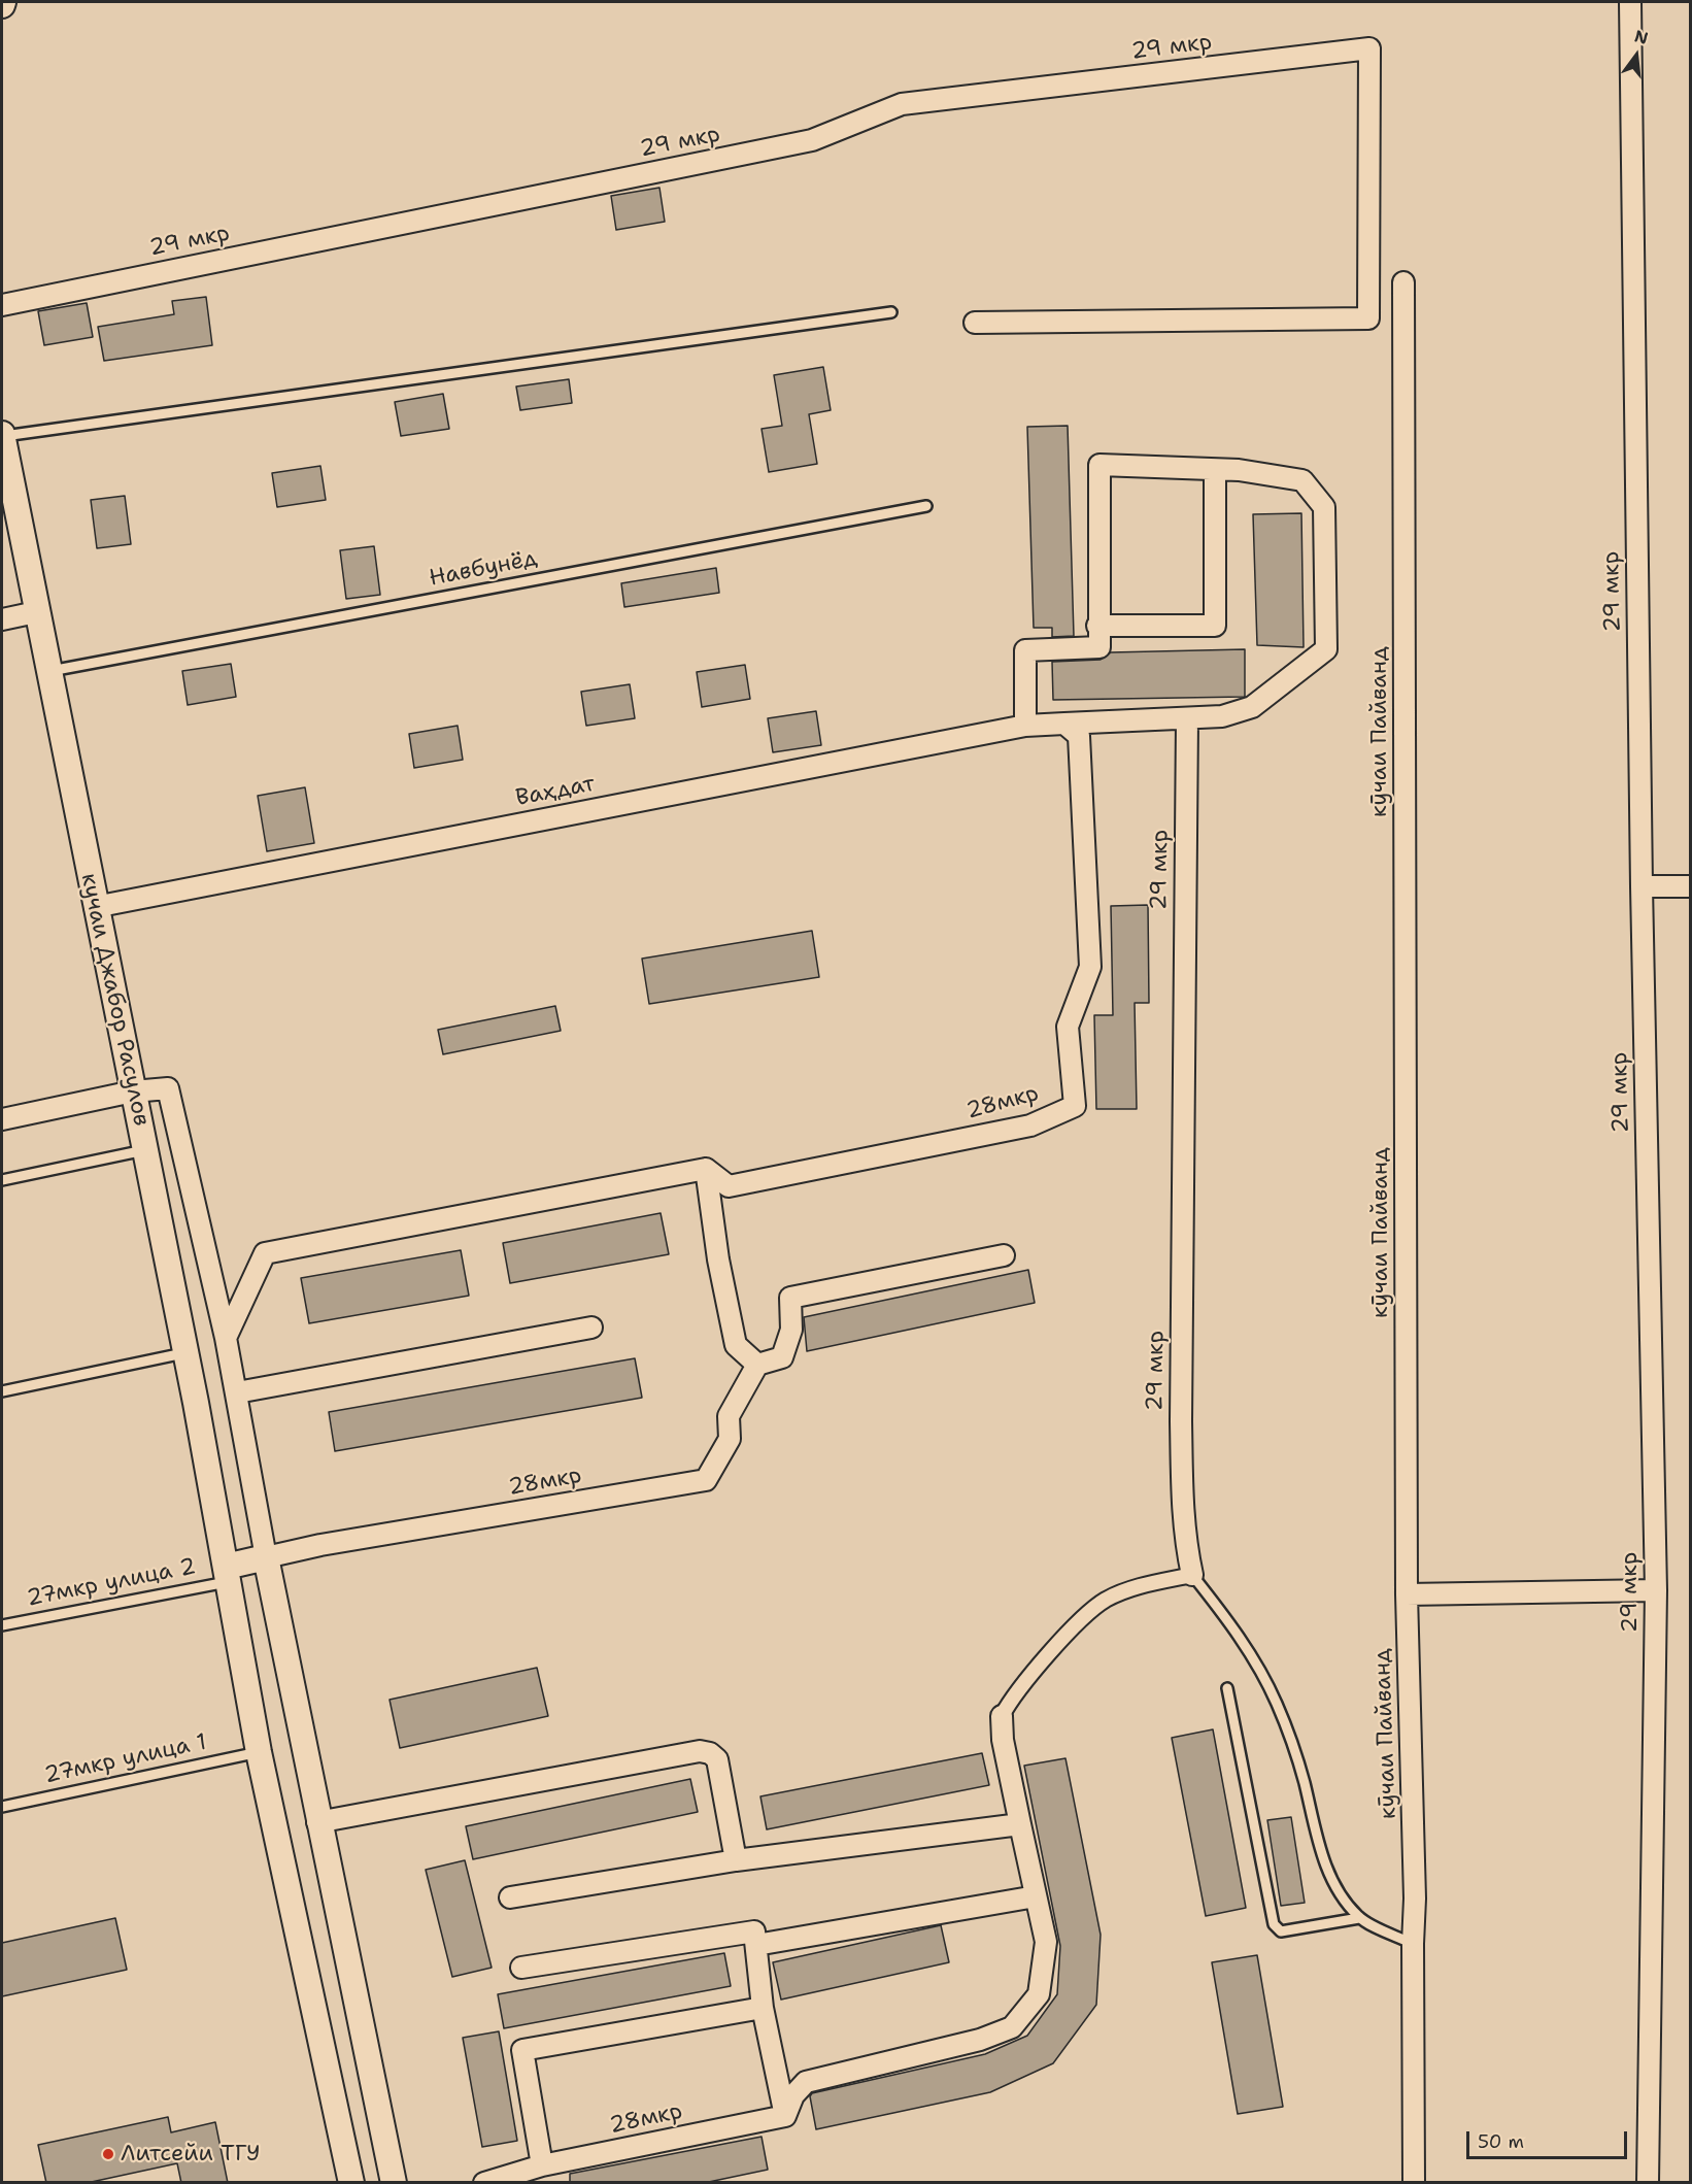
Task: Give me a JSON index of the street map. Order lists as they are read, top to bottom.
{
  "streets": {
    "street": [
      "29 мкр",
      "кӯчаи Пайванд",
      "Ваҳдат",
      "кучаи Джабор Расулов",
      "28мкр"
    ],
    "lane": ["Навбунёд", "27мкр улица 2", "27мкр улица 1"]
  },
  "crossings": [
    ["Навбунёд", "кучаи Джабор Расулов"],
    ["Ваҳдат", "кучаи Джабор Расулов"],
    ["кучаи Джабор Расулов", "27мкр улица 2"],
    ["кучаи Джабор Расулов", "27мкр улица 1"]
  ],
  "places": ["Литсейи ТГУ"],
  "scale_bar": "50 m",
  "north": "top"
}
